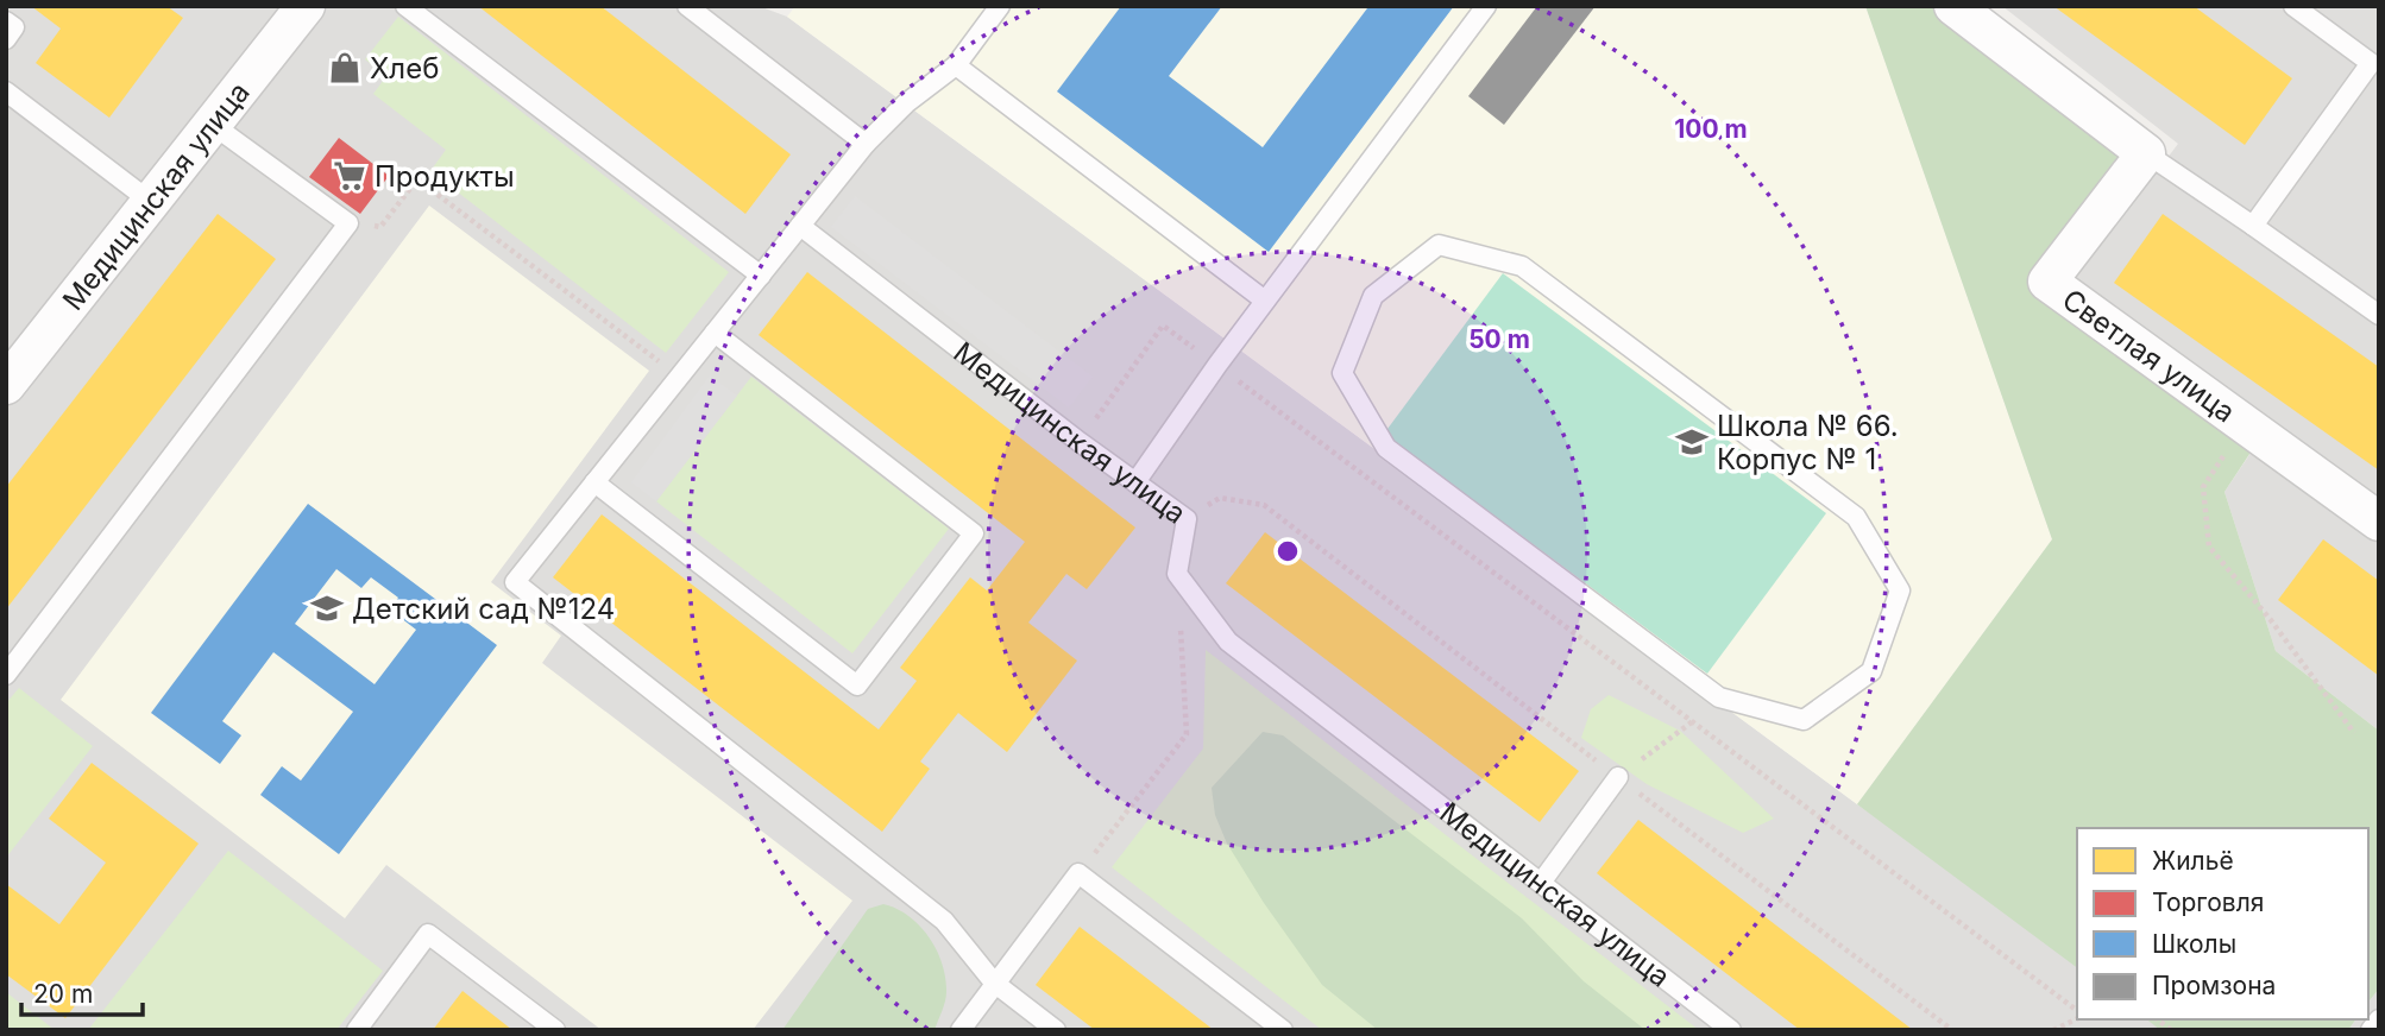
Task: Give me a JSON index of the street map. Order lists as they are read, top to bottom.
{
  "streets": {
    "street": ["Медицинская улица", "Светлая улица"]
  },
  "places": {
    "shop": ["Хлеб"],
    "supermarket": ["Продукты"],
    "school or university": ["Школа № 66. Корпус № 1", "Детский сад №124"]
  },
  "legend": [
    "Жильё",
    "Торговля",
    "Школы",
    "Промзона"
  ],
  "scale_bar": "20 m",
  "rings": ["100 m", "50 m"]
}
